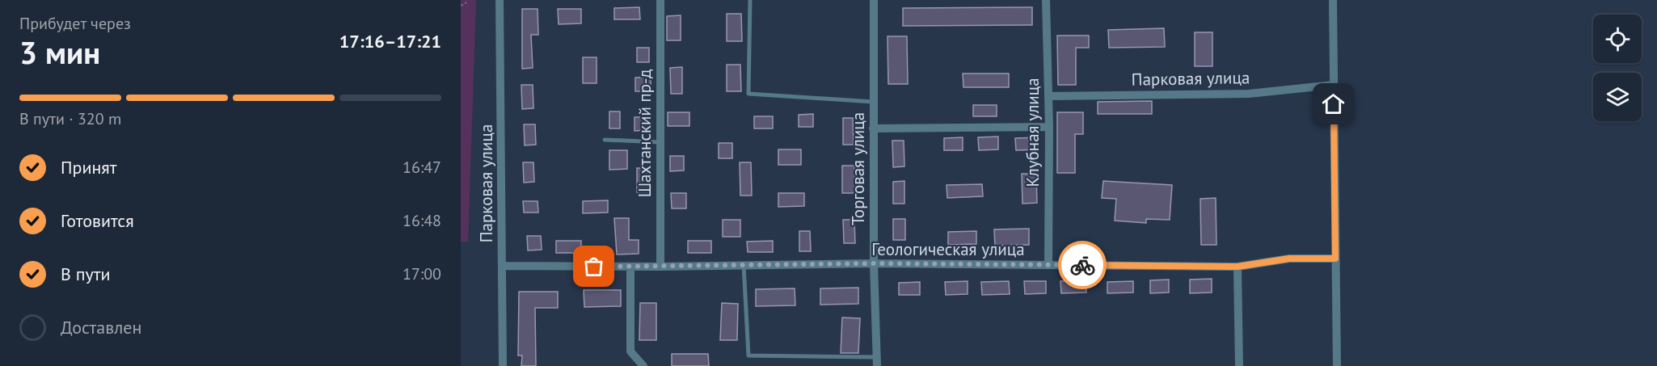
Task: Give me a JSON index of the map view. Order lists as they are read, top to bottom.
{
  "streets": {
    "street": [
      "Парковая улица",
      "Клубная улица",
      "Шахтанский пр-д",
      "Торговая улица",
      "Геологическая улица"
    ]
  },
  "crossings": [
    ["Парковая улица", "Клубная улица"],
    ["Парковая улица", "Геологическая улица"],
    ["Клубная улица", "Геологическая улица"],
    ["Шахтанский пр-д", "Геологическая улица"],
    ["Торговая улица", "Геологическая улица"]
  ],
  "page": {
    "heading": ["3 мин", "Прибудет через", "17:16–17:21"],
    "bar": "В пути · 320 m",
    "list": [
      ["Принят", "16:47"],
      ["Готовится", "16:48"],
      ["В пути", "17:00"],
      "Доставлен"
    ]
  }
}
